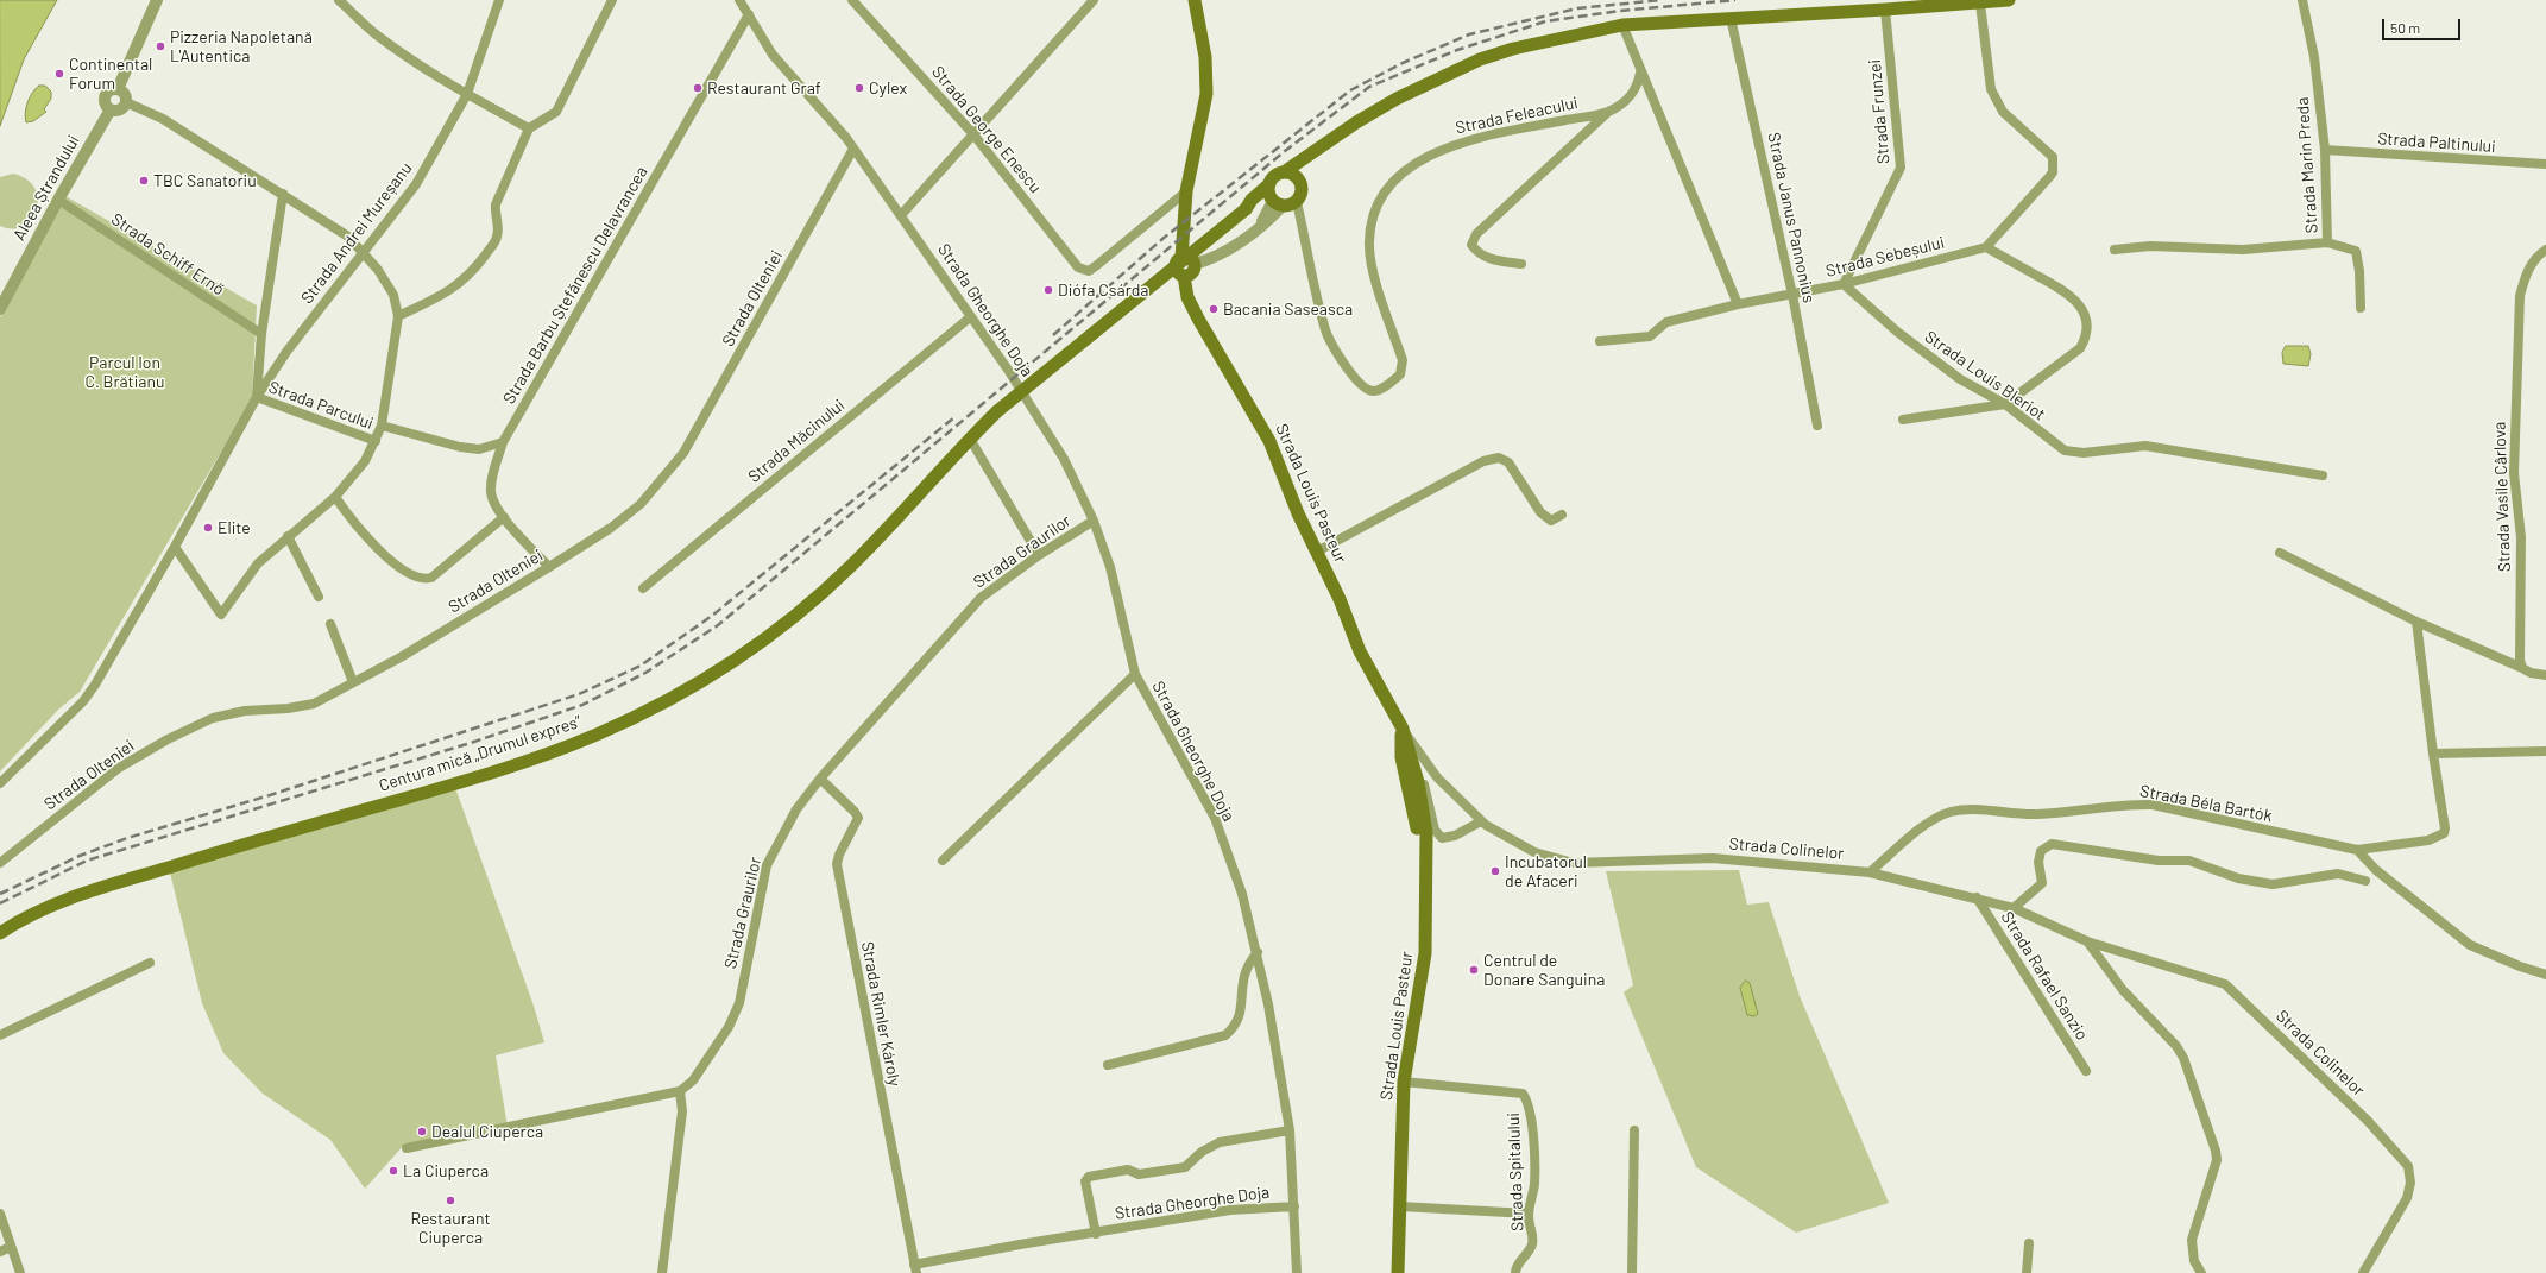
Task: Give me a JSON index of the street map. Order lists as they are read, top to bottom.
{
  "streets": {
    "main road": ["Strada Louis Pasteur", "Centura mică „Drumul expres”"],
    "street": [
      "Strada Frunzei",
      "Strada Feleacului",
      "Strada George Enescu",
      "Strada Paltinului",
      "Strada Marin Preda",
      "Aleea Ștrandului",
      "Strada Janus Pannonius",
      "Strada Andrei Mureșanu",
      "Strada Schiff Ernő",
      "Strada Sebeșului",
      "Strada Barbu Ștefănescu Delavrancea",
      "Strada Olteniei",
      "Strada Gheorghe Doja",
      "Strada Louis Bleriot",
      "Strada Parcului",
      "Strada Măcinului",
      "Strada Vasile Cârlova",
      "Strada Graurilor",
      "Strada Béla Bartók",
      "Strada Colinelor",
      "Strada Rafael Sanzio",
      "Strada Rimler Károly",
      "Strada Spitalului"
    ]
  },
  "crossings": [
    ["Strada Frunzei", "Strada Sebeșului"],
    ["Strada Frunzei", "Strada Louis Bleriot"],
    ["Strada Feleacului", "Centura mică „Drumul expres”"],
    ["Strada Paltinului", "Strada Marin Preda"],
    ["Aleea Ștrandului", "Strada Schiff Ernő"],
    ["Strada Janus Pannonius", "Strada Sebeșului"],
    ["Strada Andrei Mureșanu", "Strada Parcului"],
    ["Strada Sebeșului", "Strada Louis Bleriot"],
    ["Strada Barbu Ștefănescu Delavrancea", "Strada Olteniei"],
    ["Strada Barbu Ștefănescu Delavrancea", "Strada Gheorghe Doja"],
    ["Strada Barbu Ștefănescu Delavrancea", "Strada Parcului"],
    ["Strada Olteniei", "Strada Gheorghe Doja"],
    ["Strada Gheorghe Doja", "Strada Măcinului"],
    ["Strada Gheorghe Doja", "Strada Graurilor"],
    ["Strada Gheorghe Doja", "Strada Rimler Károly"],
    ["Strada Louis Pasteur", "Strada Colinelor"],
    ["Strada Louis Pasteur", "Strada Spitalului"],
    ["Strada Graurilor", "Strada Rimler Károly"],
    ["Strada Béla Bartók", "Strada Colinelor"],
    ["Strada Colinelor", "Strada Rafael Sanzio"]
  ],
  "parks": ["Parcul Ion C. Brătianu"],
  "places": [
    "Pizzeria Napoletană L'Autentica",
    "Continental Forum",
    "Restaurant Graf",
    "Cylex",
    "TBC Sanatoriu",
    "Diófa Csárda",
    "Bacania Saseasca",
    "Elite",
    "Incubatorul de Afaceri",
    "Centrul de Donare Sanguina",
    "Dealul Ciuperca",
    "La Ciuperca",
    "Restaurant Ciuperca"
  ],
  "scale_bar": "50 m"
}
